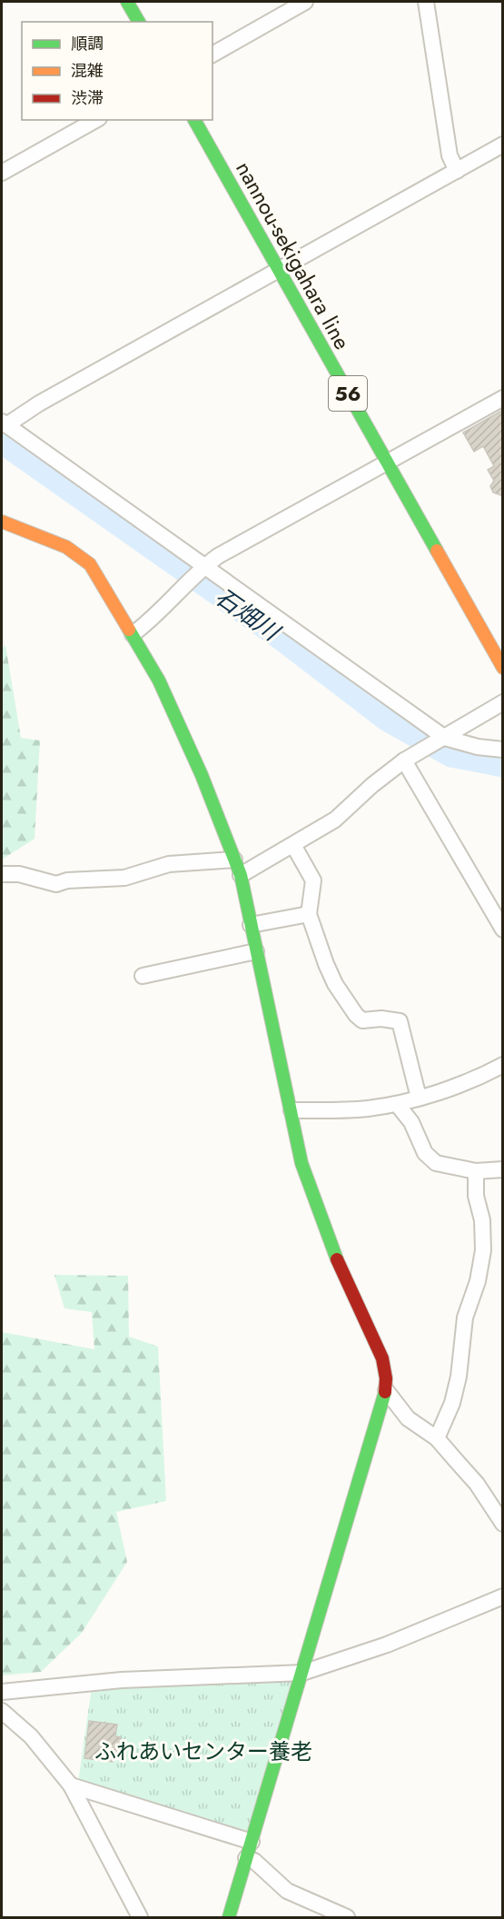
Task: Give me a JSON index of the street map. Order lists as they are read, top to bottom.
{
  "streets": {
    "street": ["nannou-sekigahara line", "56"]
  },
  "water": ["石畑川"],
  "parks": ["ふれあいセンター養老"],
  "legend": ["順調", "混雑", "渋滞"]
}
